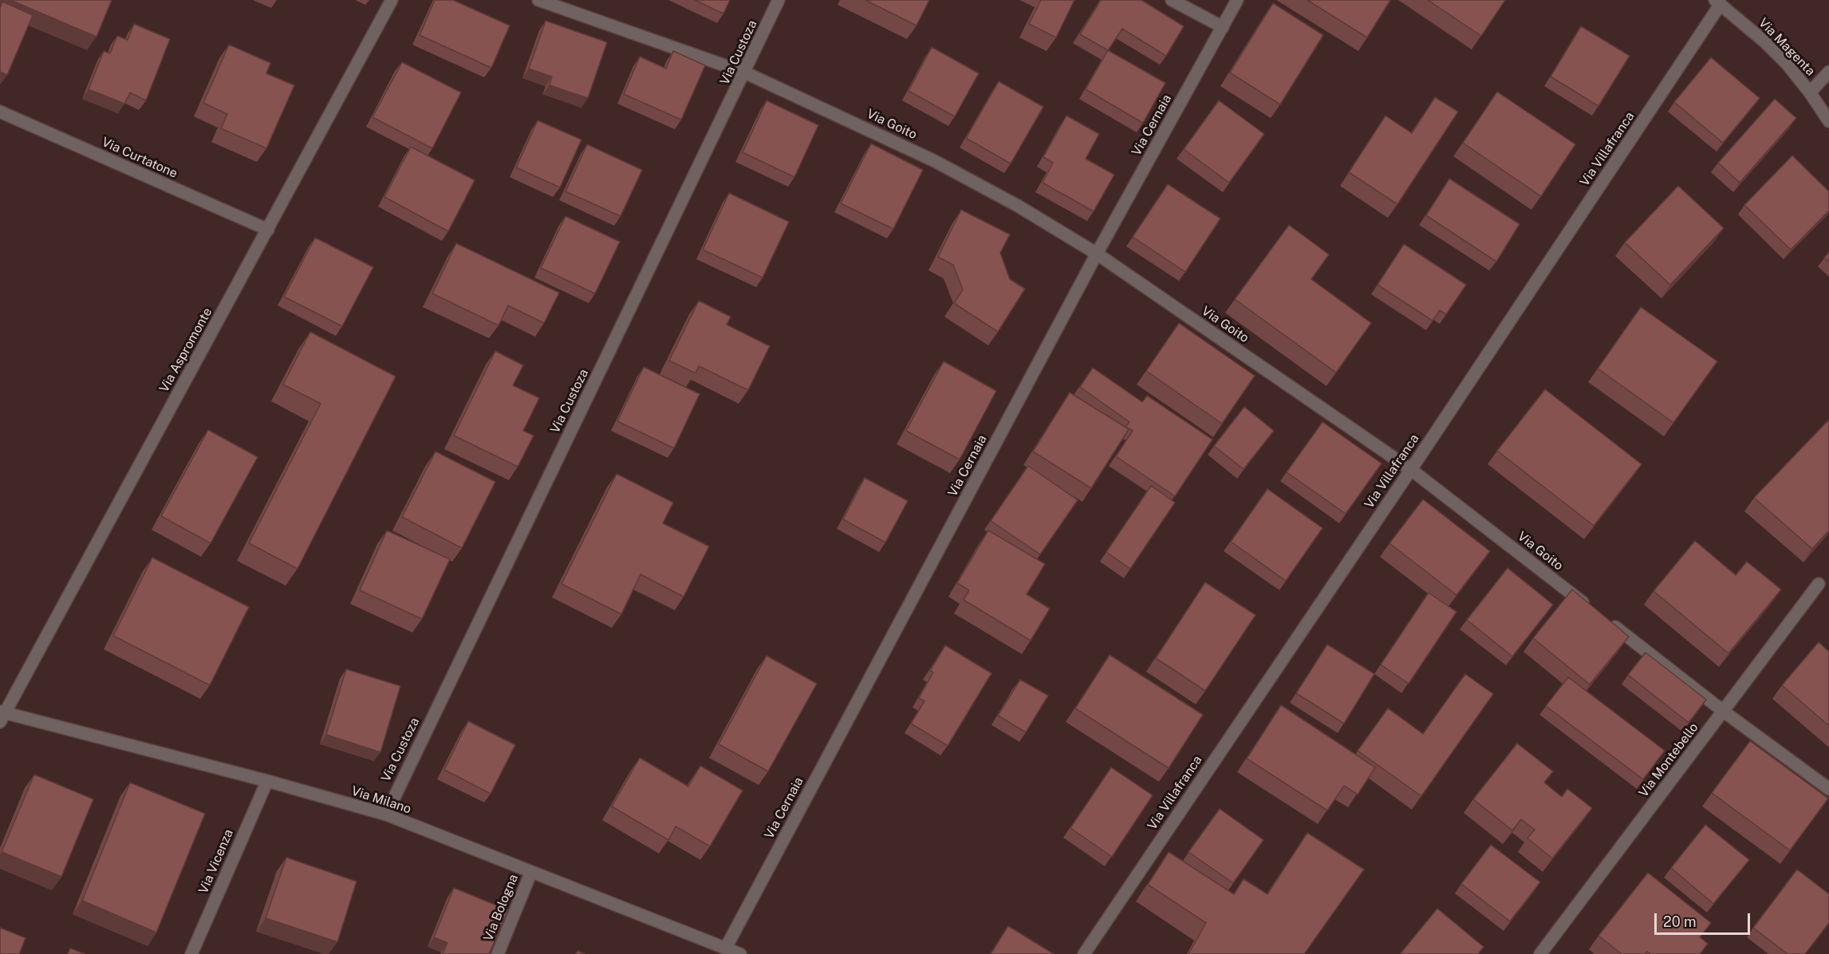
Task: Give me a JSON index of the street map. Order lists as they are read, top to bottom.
{
  "streets": {
    "street": [
      "Via Magenta",
      "Via Custoza",
      "Via Goito",
      "Via Cernaia",
      "Via Villafranca",
      "Via Curtatone",
      "Via Aspromonte",
      "Via Montebello",
      "Via Milano",
      "Via Vicenza",
      "Via Bologna"
    ]
  },
  "crossings": [
    ["Via Magenta", "Via Villafranca"],
    ["Via Custoza", "Via Goito"],
    ["Via Custoza", "Via Milano"],
    ["Via Goito", "Via Cernaia"],
    ["Via Goito", "Via Villafranca"],
    ["Via Cernaia", "Via Milano"],
    ["Via Curtatone", "Via Aspromonte"],
    ["Via Aspromonte", "Via Milano"],
    ["Via Milano", "Via Vicenza"],
    ["Via Milano", "Via Bologna"]
  ],
  "scale_bar": "20 m"
}
